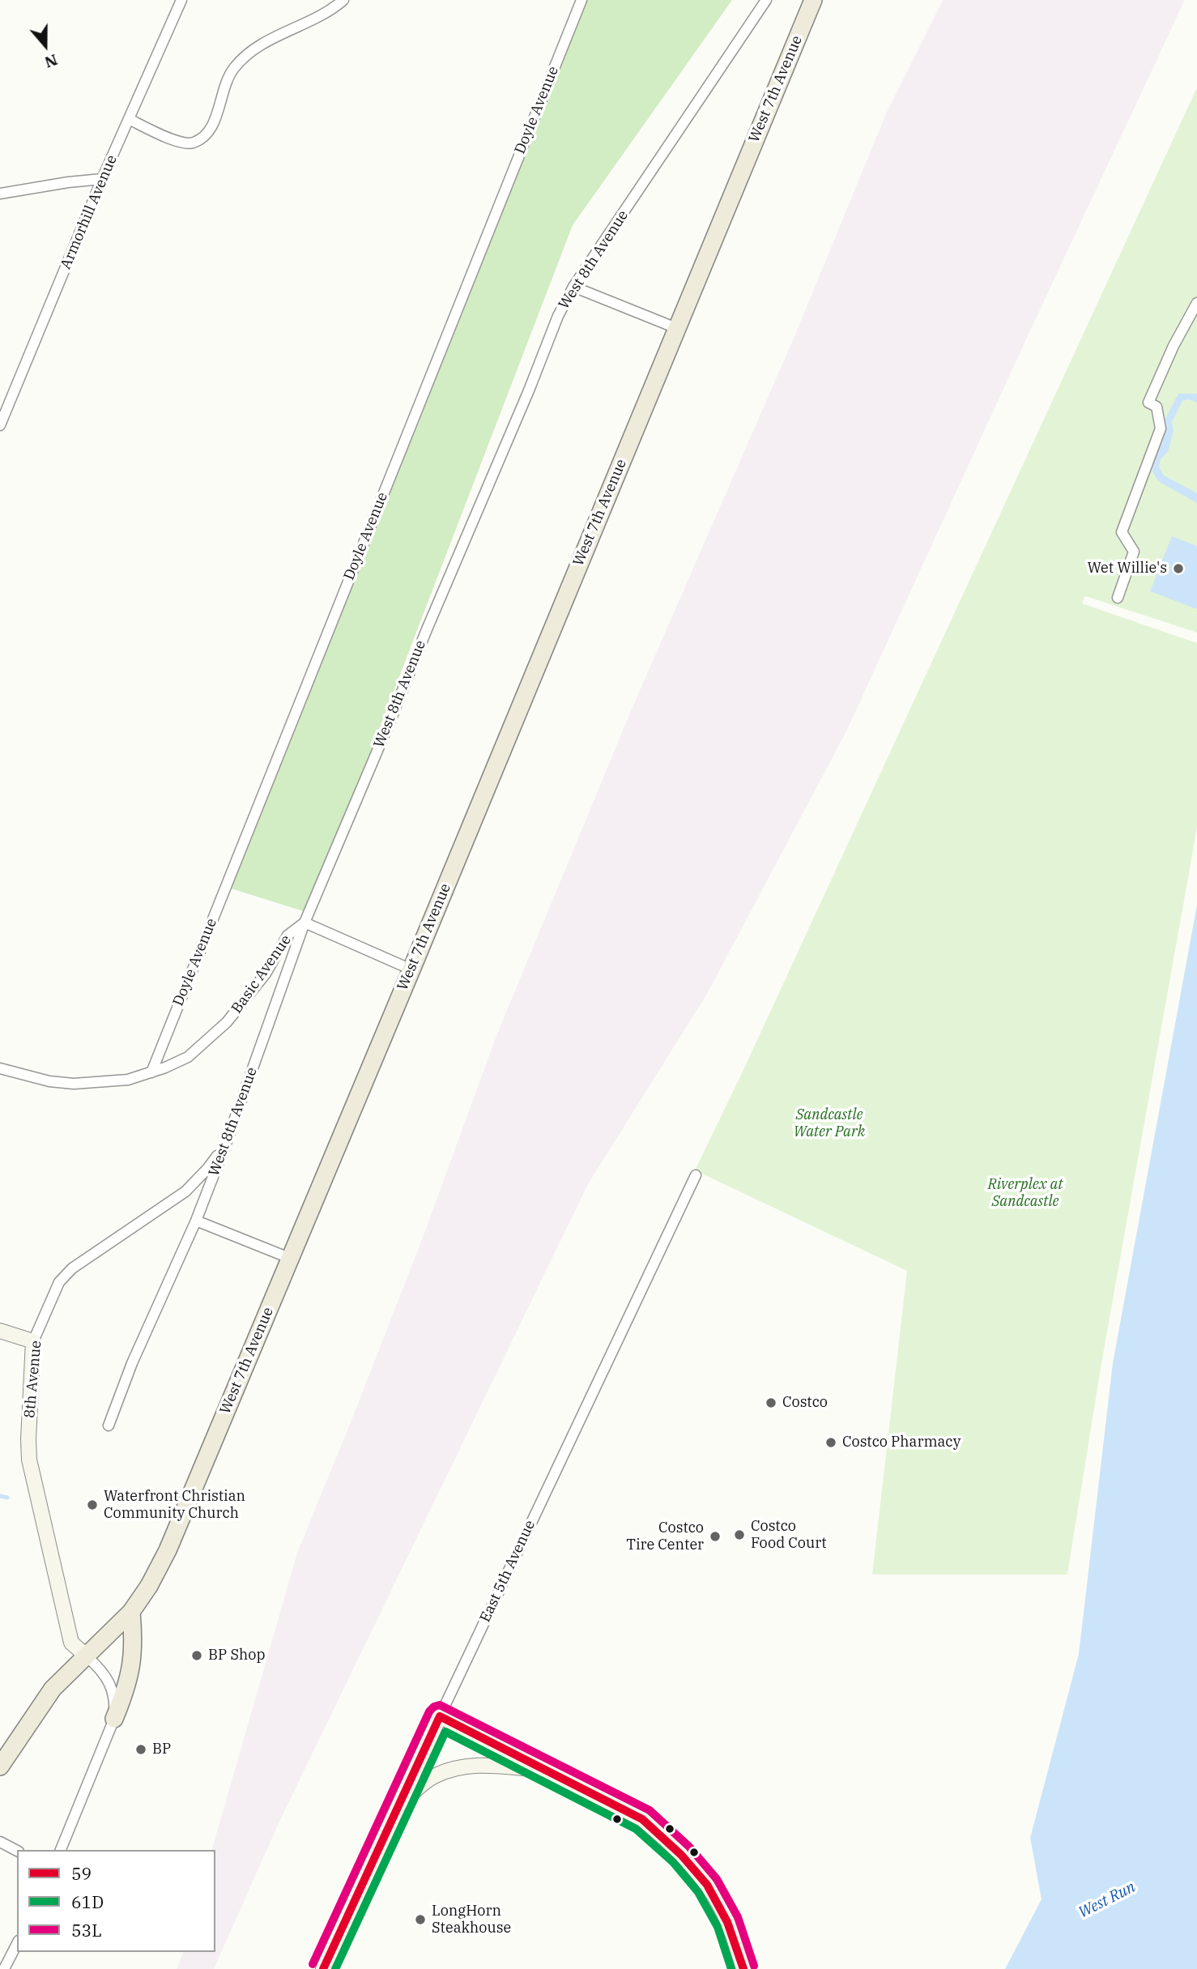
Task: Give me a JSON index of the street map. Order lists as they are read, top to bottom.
{
  "streets": {
    "main road": ["West 7th Avenue"],
    "street": [
      "Doyle Avenue",
      "Armorhill Avenue",
      "West 8th Avenue",
      "Basic Avenue",
      "8th Avenue",
      "East 5th Avenue"
    ]
  },
  "crossings": [
    ["West 7th Avenue", "8th Avenue"],
    ["Doyle Avenue", "Basic Avenue"],
    ["West 8th Avenue", "Basic Avenue"],
    ["West 8th Avenue", "8th Avenue"]
  ],
  "water": ["West Run"],
  "parks": ["Sandcastle Water Park", "Riverplex at Sandcastle"],
  "places": [
    "Wet Willie's",
    "Costco",
    "Costco Pharmacy",
    "Waterfront Christian Community Church",
    "Costco Food Court",
    "Costco Tire Center",
    "BP Shop",
    "BP",
    "LongHorn Steakhouse"
  ],
  "lines": ["transit line 53L", "transit line 59", "transit line 61D"],
  "legend": ["59", "61D", "53L"],
  "north": "bottom"
}
